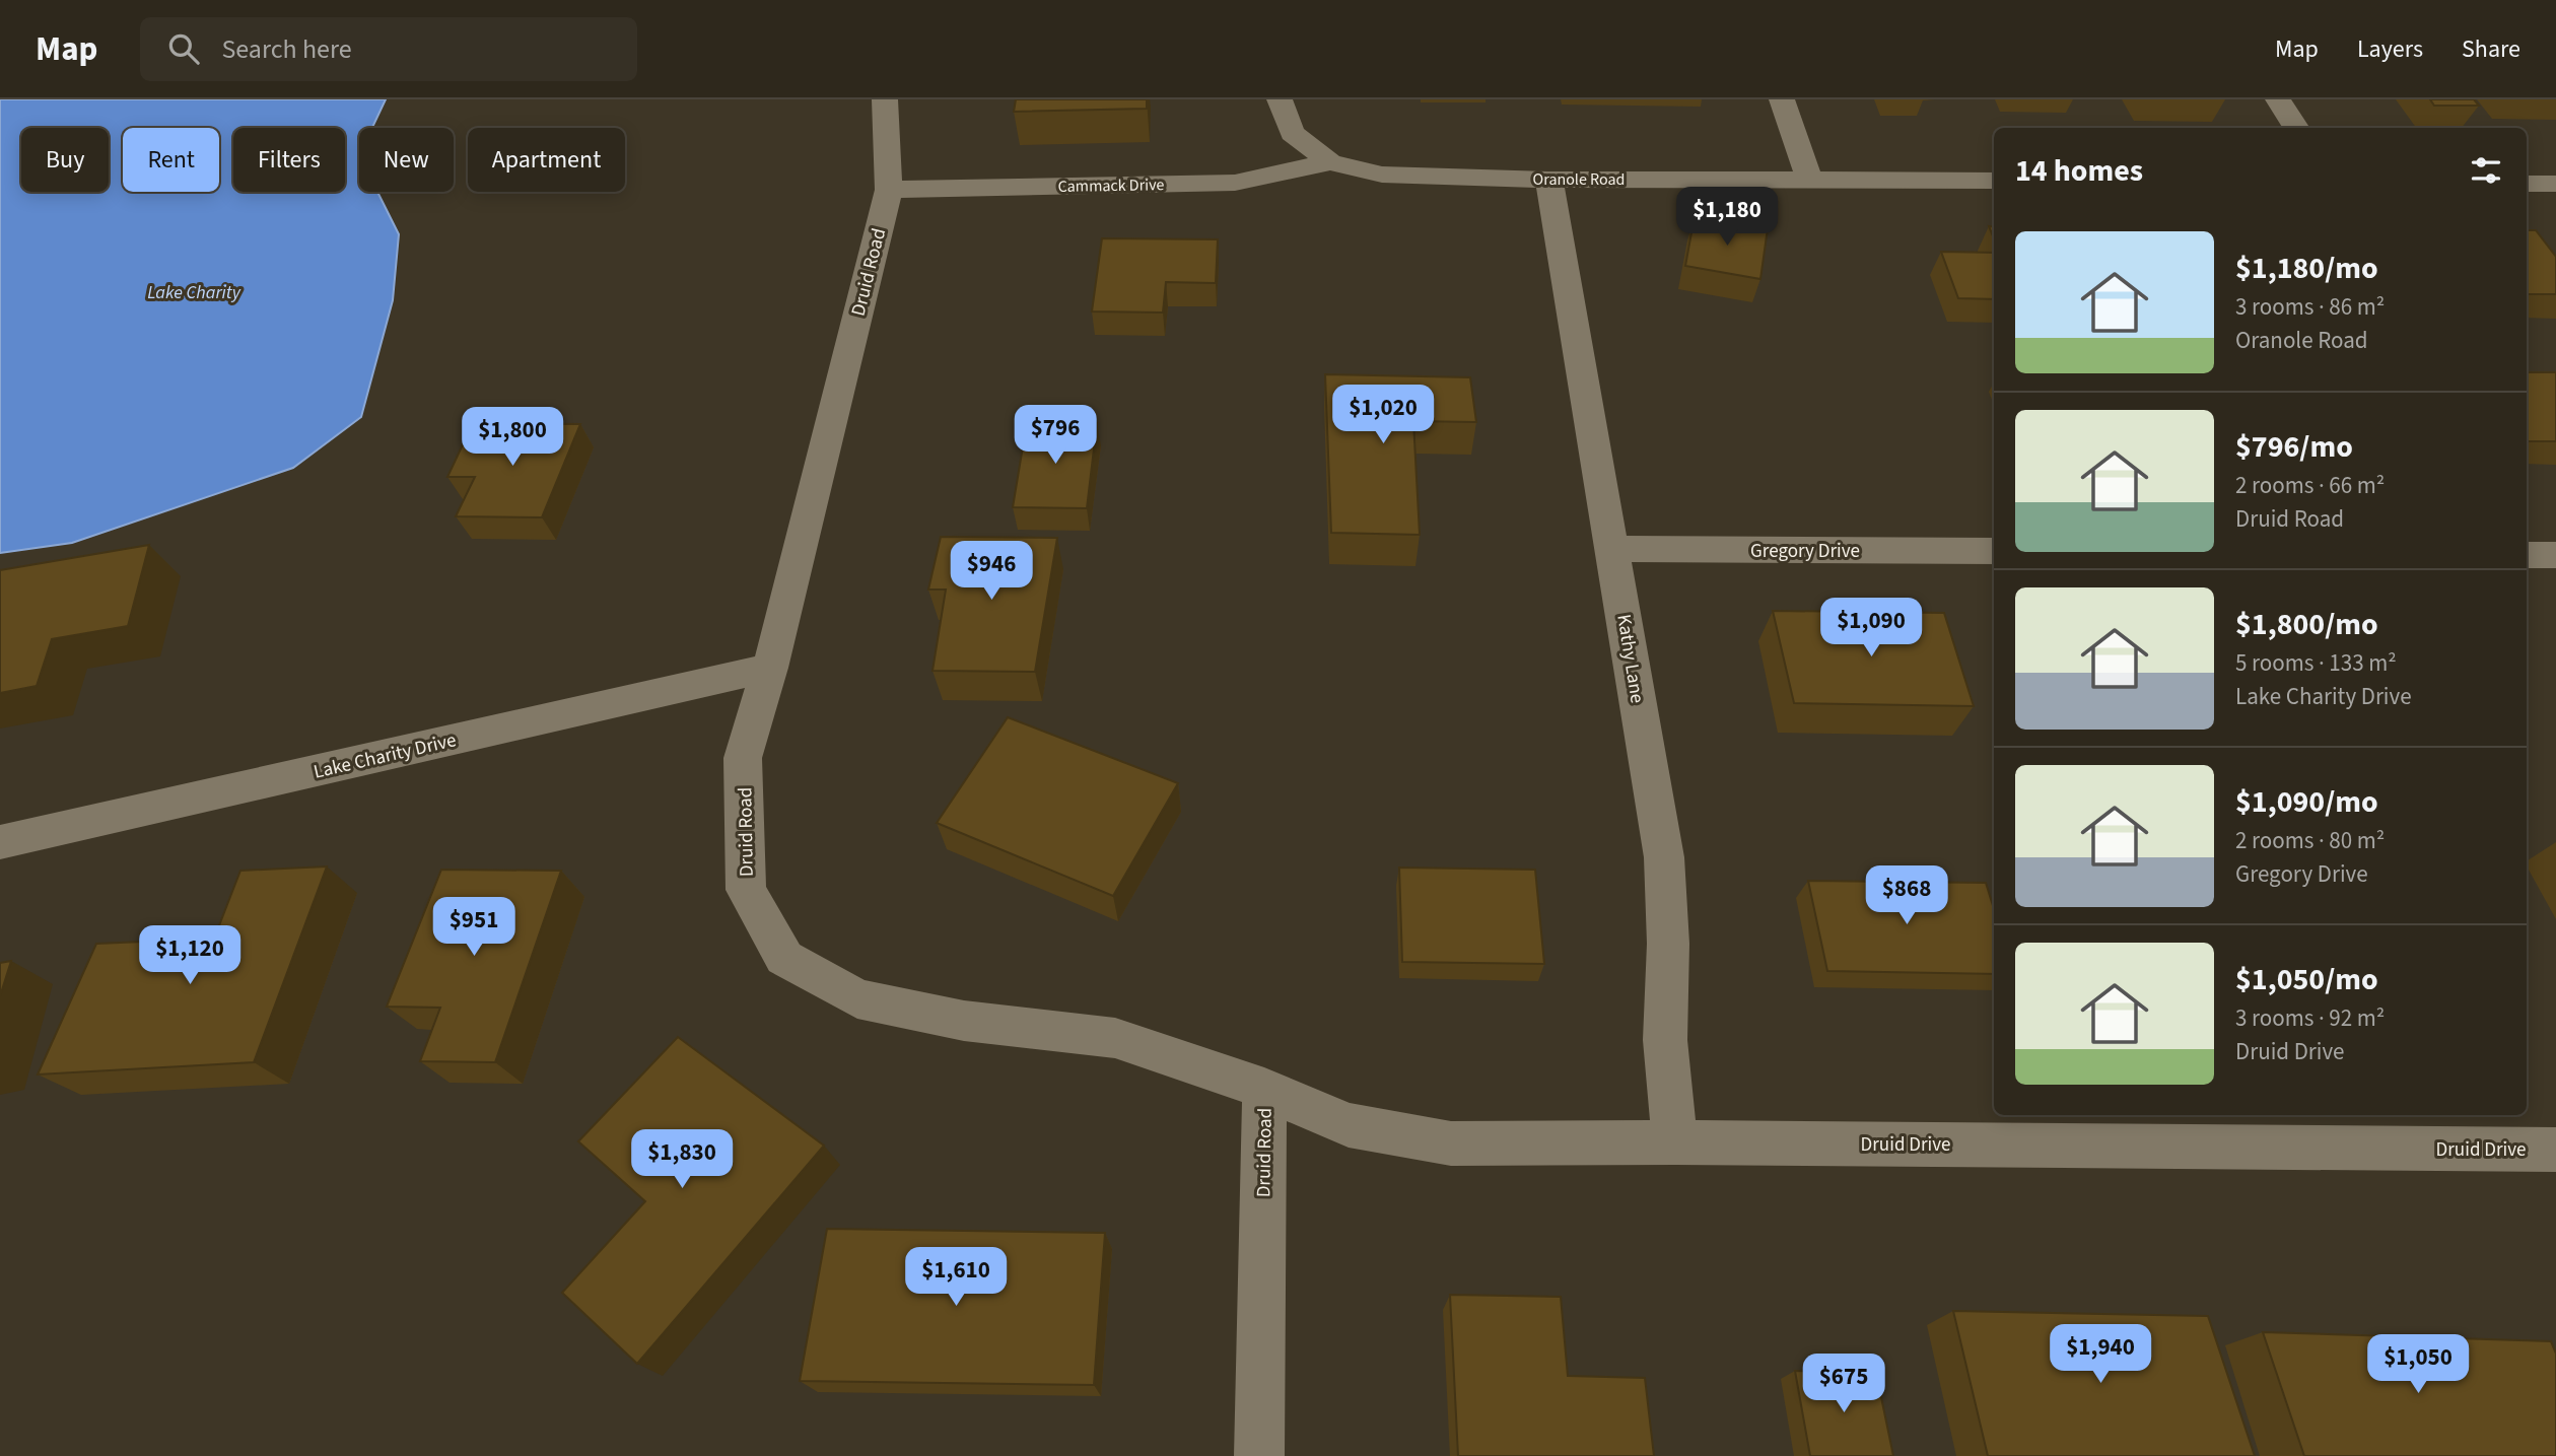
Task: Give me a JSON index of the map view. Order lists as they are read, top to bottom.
{
  "streets": {
    "street": [
      "Oranole Road",
      "Cammack Drive",
      "Druid Road",
      "Gregory Drive",
      "Kathy Lane",
      "Lake Charity Drive",
      "Druid Drive"
    ]
  },
  "crossings": [
    ["Oranole Road", "Cammack Drive"],
    ["Oranole Road", "Kathy Lane"],
    ["Cammack Drive", "Druid Road"],
    ["Druid Road", "Lake Charity Drive"],
    ["Druid Road", "Druid Drive"],
    ["Gregory Drive", "Kathy Lane"],
    ["Kathy Lane", "Druid Drive"]
  ],
  "water": ["Lake Charity"],
  "page": {
    "header": "Map",
    "search": "Search here",
    "nav": ["Map", "Layers", "Share"],
    "chip": [
      "Buy",
      "Rent",
      "Filters",
      "New",
      "Apartment"
    ],
    "heading": "14 homes",
    "price": [
      "$1,180",
      "$1,020",
      "$796",
      "$1,800",
      "$946",
      "$1,090",
      "$868",
      "$951",
      "$1,120",
      "$1,830",
      "$1,610",
      "$1,940",
      "$1,050",
      "$675"
    ],
    "list": [
      {
        "name": "$1,180/mo",
        "note": "3 rooms · 86 m² · Oranole Road"
      },
      {
        "name": "$796/mo",
        "note": "2 rooms · 66 m² · Druid Road"
      },
      {
        "name": "$1,800/mo",
        "note": "5 rooms · 133 m² · Lake Charity Drive"
      },
      {
        "name": "$1,090/mo",
        "note": "2 rooms · 80 m² · Gregory Drive"
      },
      {
        "name": "$1,050/mo",
        "note": "3 rooms · 92 m² · Druid Drive"
      }
    ]
  }
}
